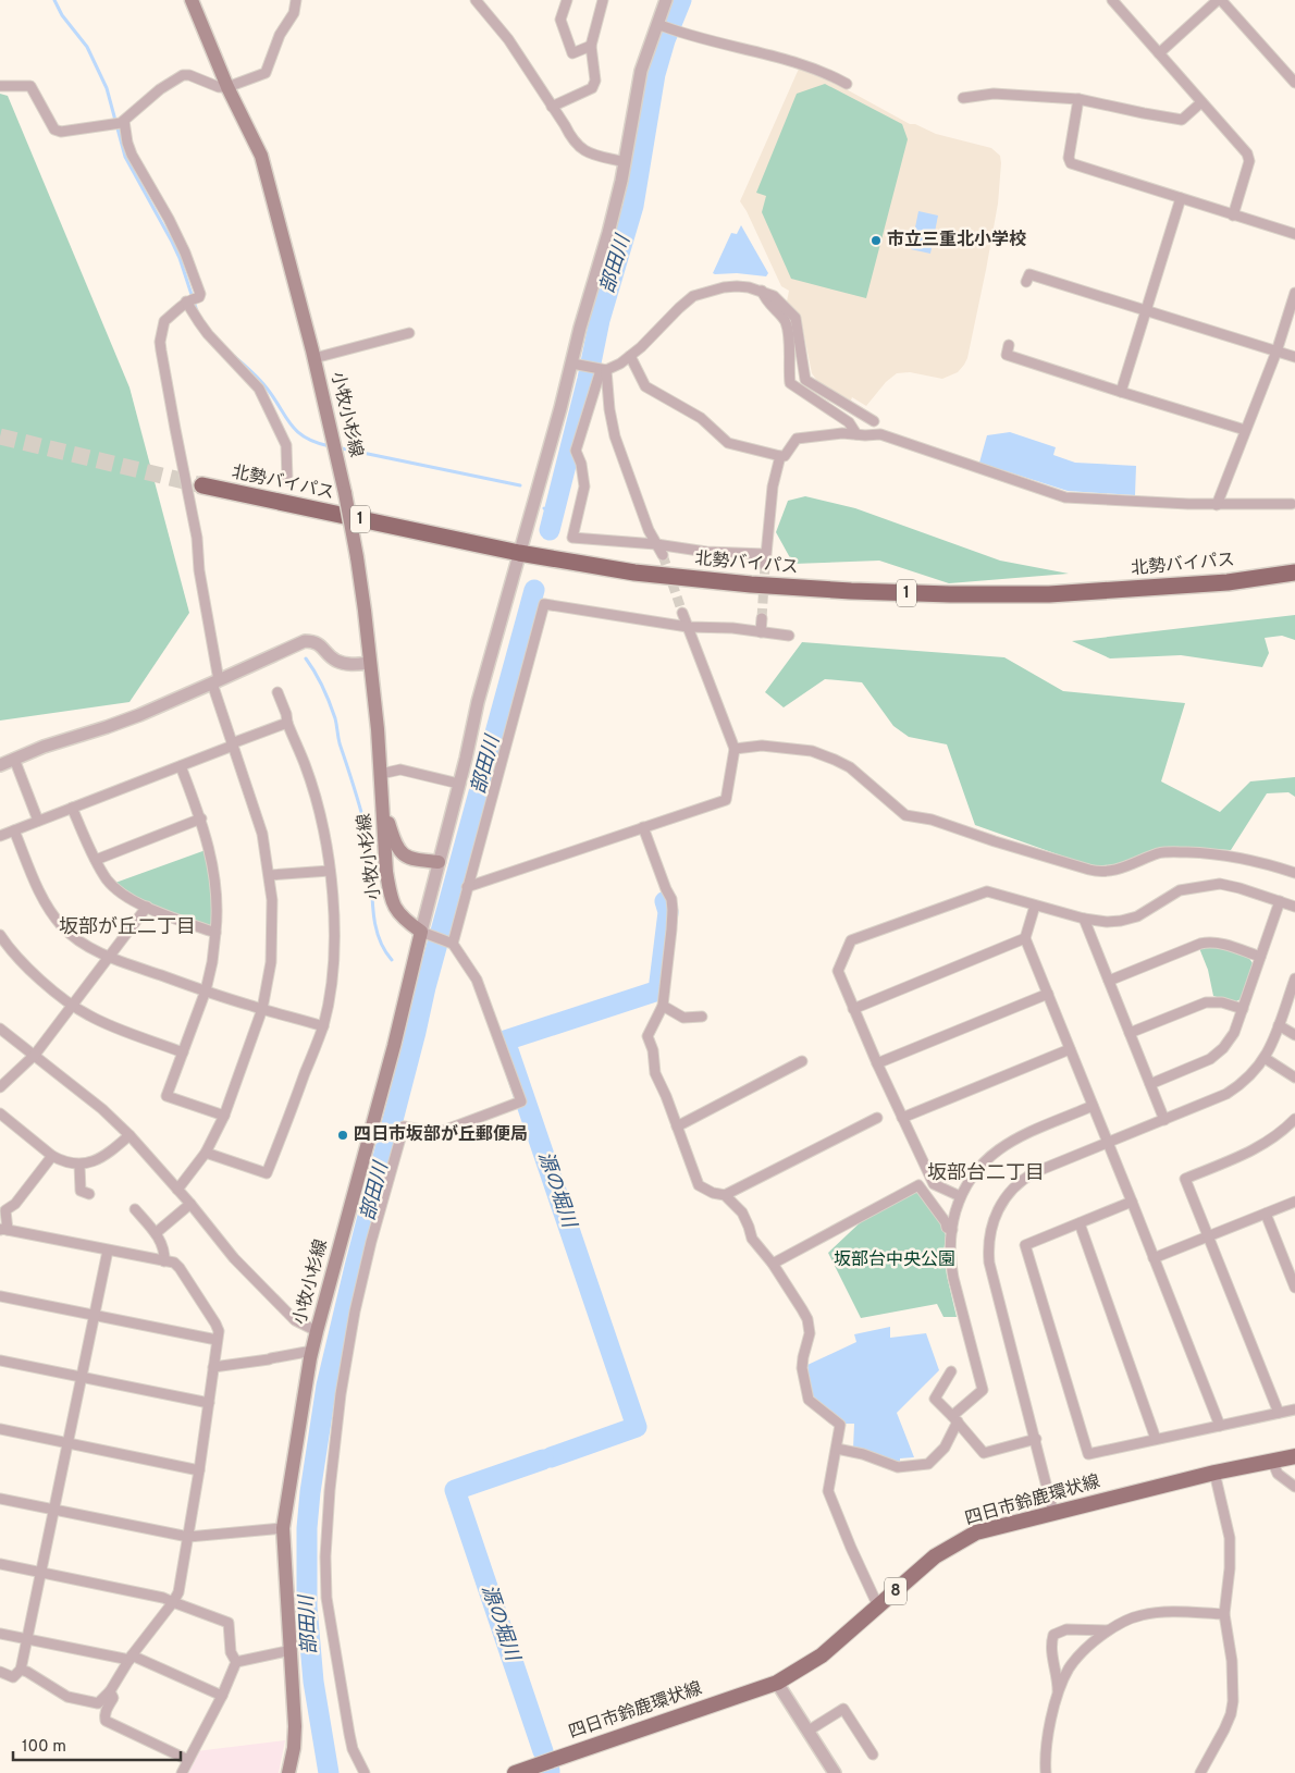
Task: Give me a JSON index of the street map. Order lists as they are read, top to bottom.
{
  "streets": {
    "highway": ["北勢バイパス", "1"],
    "main road": ["小牧小杉線", "四日市鈴鹿環状線", "8"]
  },
  "districts": ["坂部が丘二丁目", "坂部台二丁目"],
  "water": ["部田川", "源の堀川"],
  "parks": ["坂部台中央公園"],
  "places": ["市立三重北小学校", "四日市坂部が丘郵便局"],
  "scale_bar": "100 m"
}
